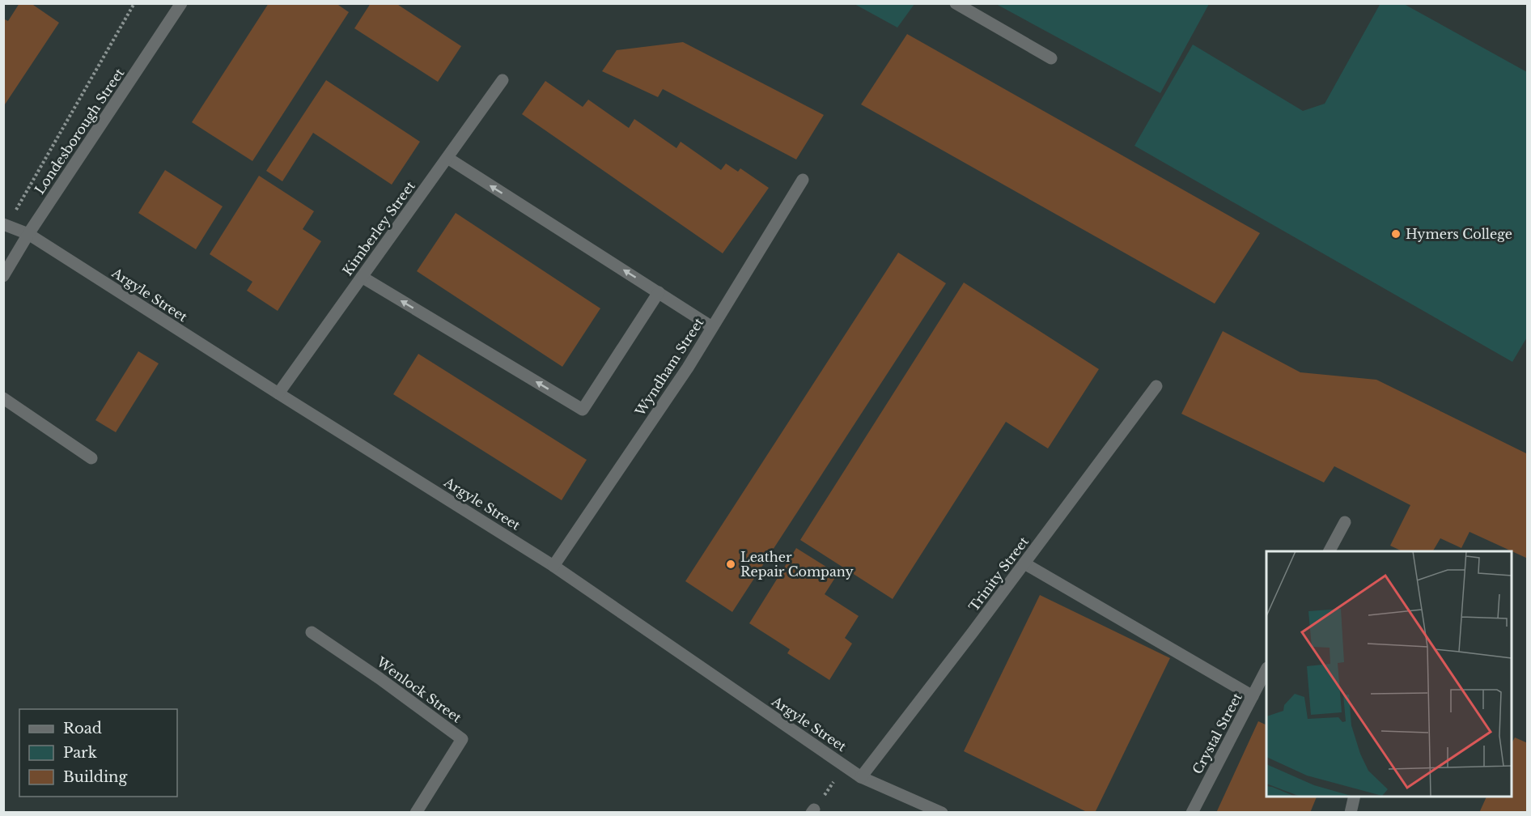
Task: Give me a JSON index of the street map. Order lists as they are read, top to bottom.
{
  "streets": {
    "street": [
      "Londesborough Street",
      "Kimberley Street",
      "Argyle Street",
      "Wyndham Street",
      "Trinity Street",
      "Wenlock Street",
      "Crystal Street"
    ]
  },
  "crossings": [
    ["Londesborough Street", "Argyle Street"],
    ["Kimberley Street", "Argyle Street"],
    ["Argyle Street", "Wyndham Street"],
    ["Argyle Street", "Trinity Street"]
  ],
  "places": ["Hymers College", "Leather Repair Company"],
  "legend": ["Road", "Park", "Building"]
}
